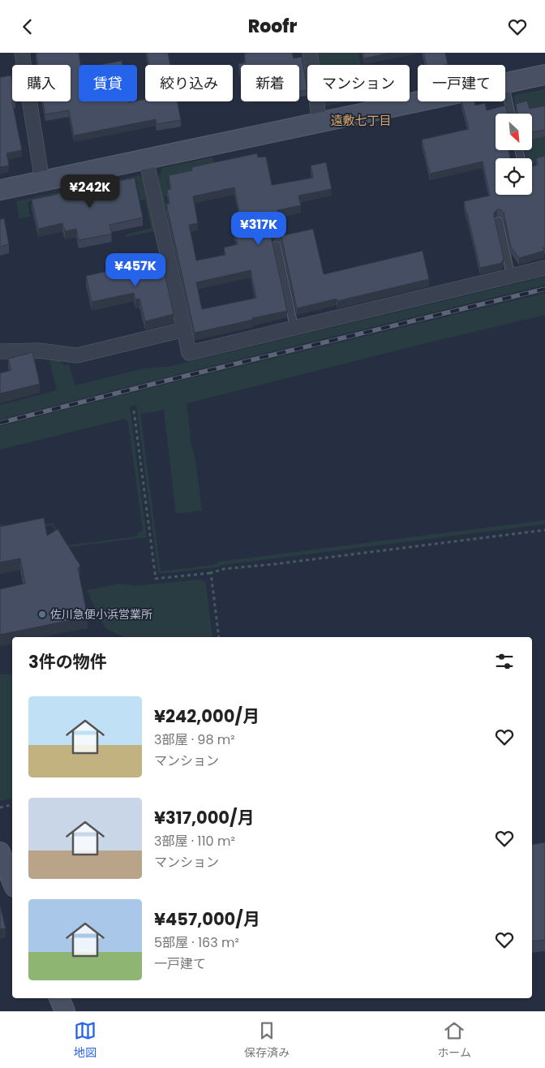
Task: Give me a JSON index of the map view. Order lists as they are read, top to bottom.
{
  "districts": ["遠敷七丁目"],
  "places": ["佐川急便小浜営業所"],
  "north": "bottom right",
  "page": {
    "header": "Roofr",
    "chip": [
      "購入",
      "賃貸",
      "絞り込み",
      "新着",
      "マンション",
      "一戸建て"
    ],
    "price": ["¥242K", "¥317K", "¥457K"],
    "heading": "3件の物件",
    "list": [
      {
        "name": "¥242,000/月",
        "note": "3部屋 · 98 m² · マンション"
      },
      {
        "name": "¥317,000/月",
        "note": "3部屋 · 110 m² · マンション"
      },
      {
        "name": "¥457,000/月",
        "note": "5部屋 · 163 m² · 一戸建て"
      }
    ],
    "tabs": ["地図", "保存済み", "ホーム"]
  }
}
